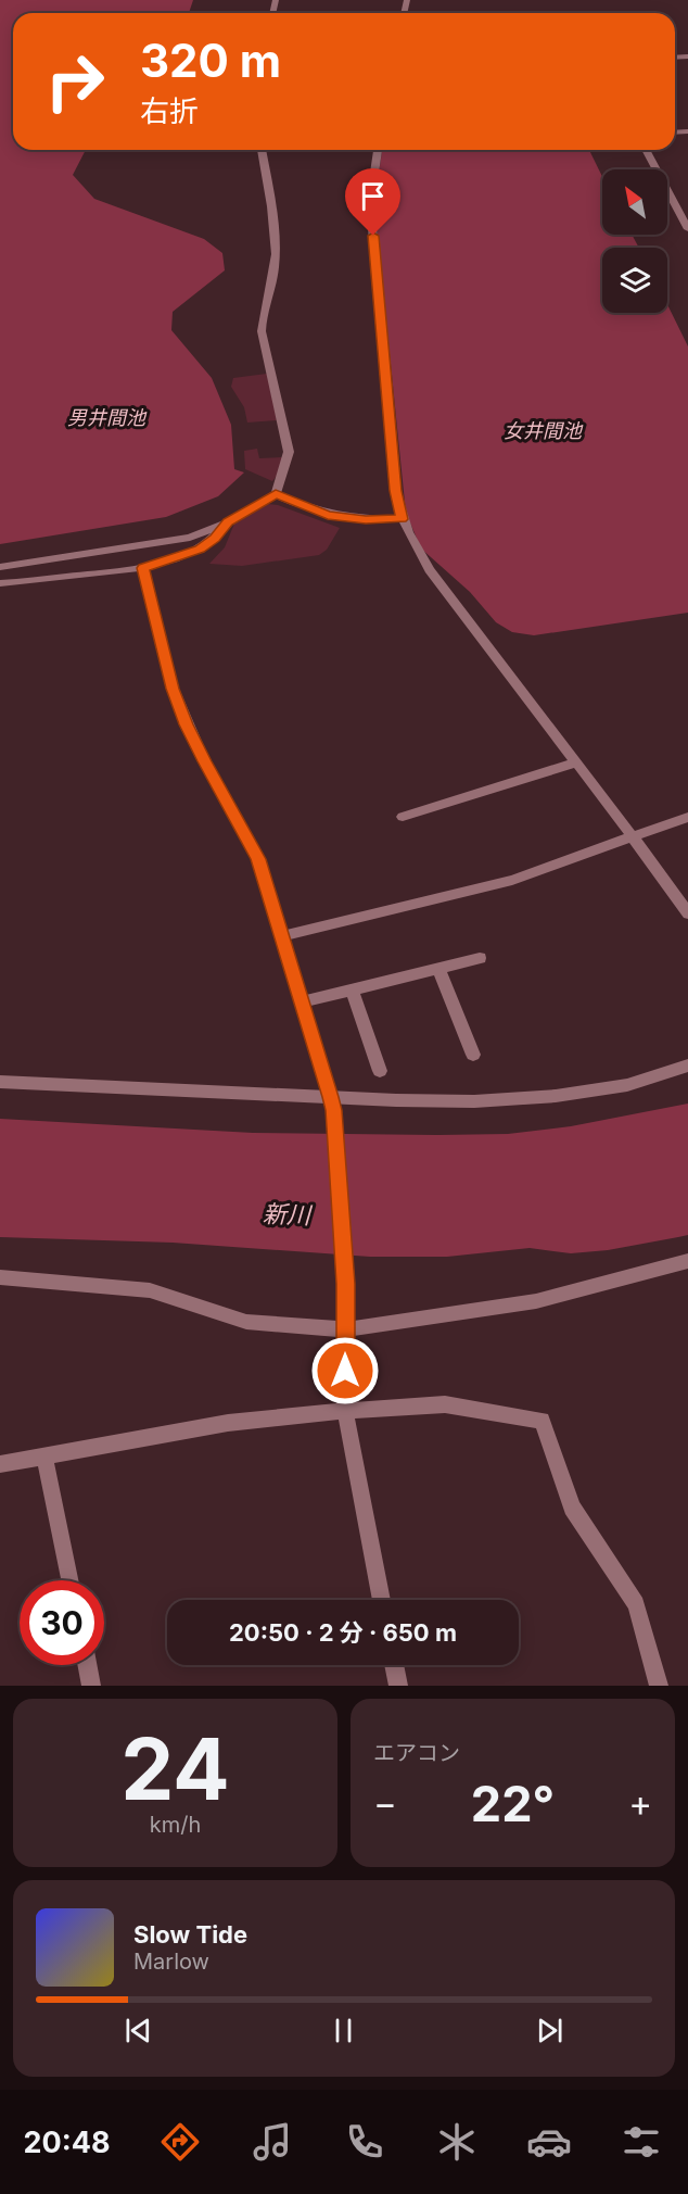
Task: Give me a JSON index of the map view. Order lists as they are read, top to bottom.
{
  "water": ["男井間池", "女井間池", "新川"],
  "north": "top left",
  "page": {
    "turn": ["320 m", "右折"],
    "limit": "30",
    "trip": "20:50 · 2 分 · 650 m",
    "tile": [
      ["24", "km/h"],
      "エアコン"
    ],
    "heat": ["−", "22°", "+"],
    "song": ["Slow Tide", "Marlow"],
    "tabs": "20:48"
  }
}
